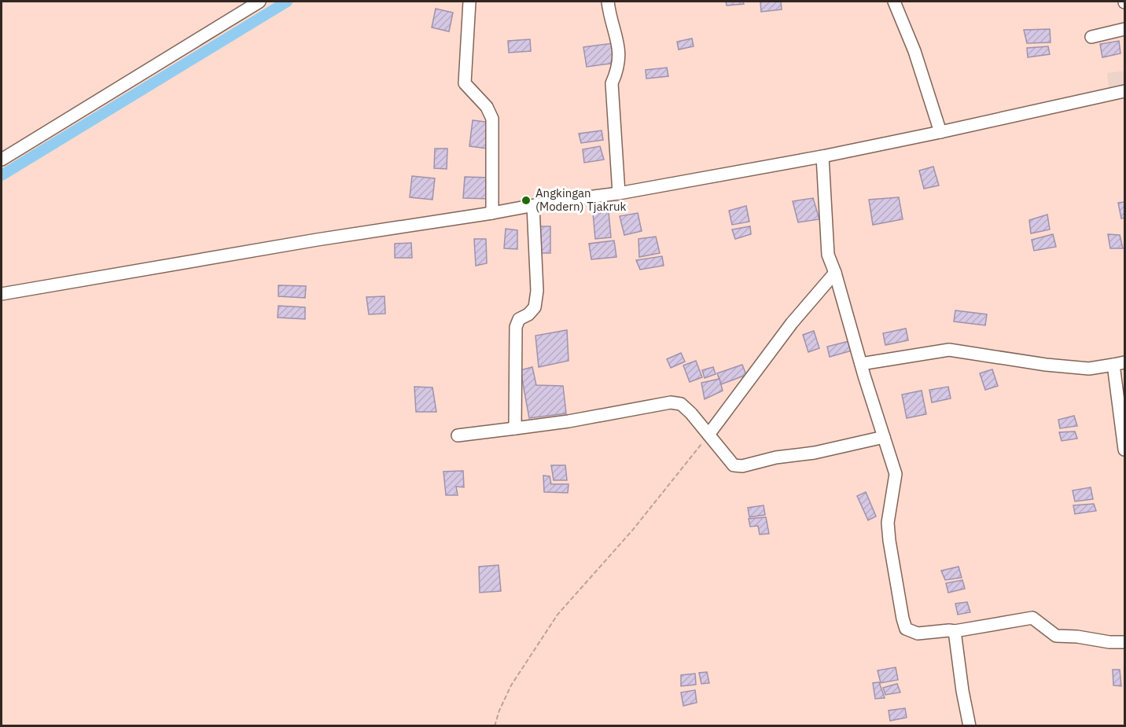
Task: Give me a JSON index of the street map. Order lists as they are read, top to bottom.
{
  "places": ["Angkingan (Modern) Tjakruk"]
}
